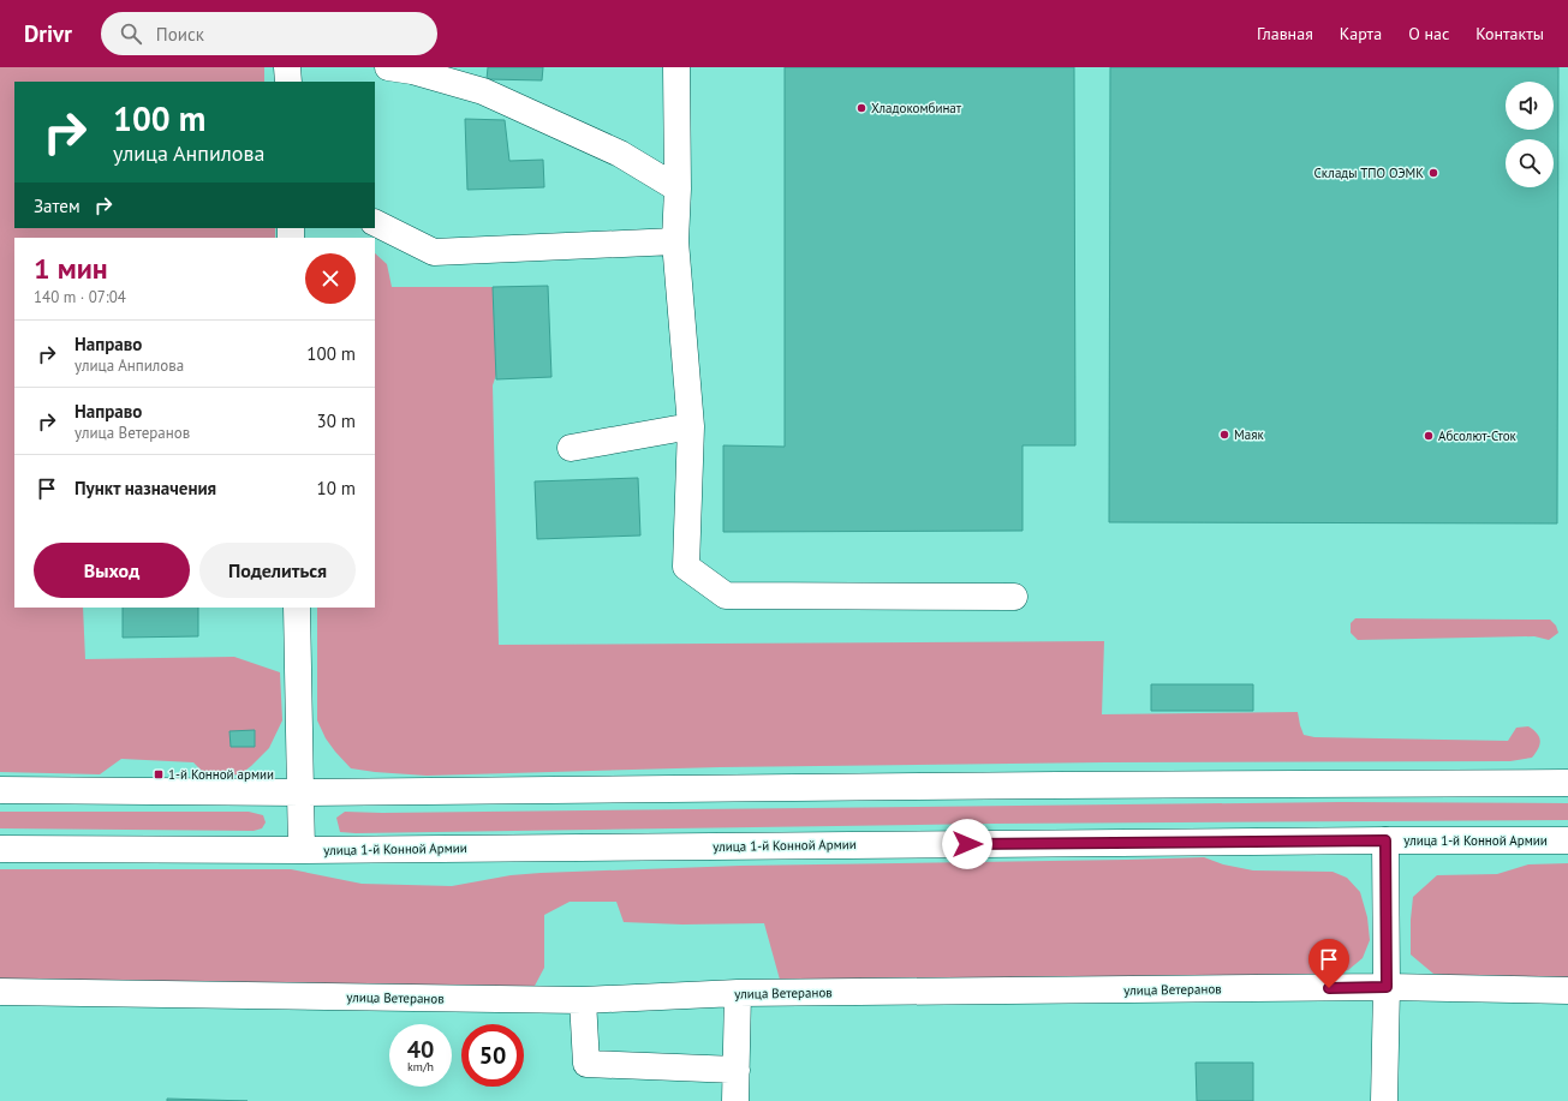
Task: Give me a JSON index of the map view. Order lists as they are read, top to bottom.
{
  "streets": {
    "main road": ["улица 1-й Конной Армии", "улица Ветеранов"]
  },
  "places": {
    "other": [
      "Хладокомбинат",
      "Склады ТПО ОЭМК",
      "Маяк",
      "Абсолют-Сток"
    ],
    "transit": ["1-й Конной армии"]
  },
  "page": {
    "header": "Drivr",
    "search": "Поиск",
    "nav": [
      "Главная",
      "Карта",
      "О нас",
      "Контакты"
    ],
    "turn": ["100 m", "улица Анпилова"],
    "then": "Затем",
    "heading": ["1 мин", "140 m · 07:04"],
    "list": [
      {
        "name": "Направо",
        "note": "улица Анпилова",
        "value": "100 m"
      },
      {
        "name": "Направо",
        "note": "улица Ветеранов",
        "value": "30 m"
      },
      {
        "name": "Пункт назначения",
        "value": "10 m"
      }
    ],
    "buttons": ["Выход", "Поделиться"],
    "speed": "40 km/h",
    "limit": "50"
  }
}
